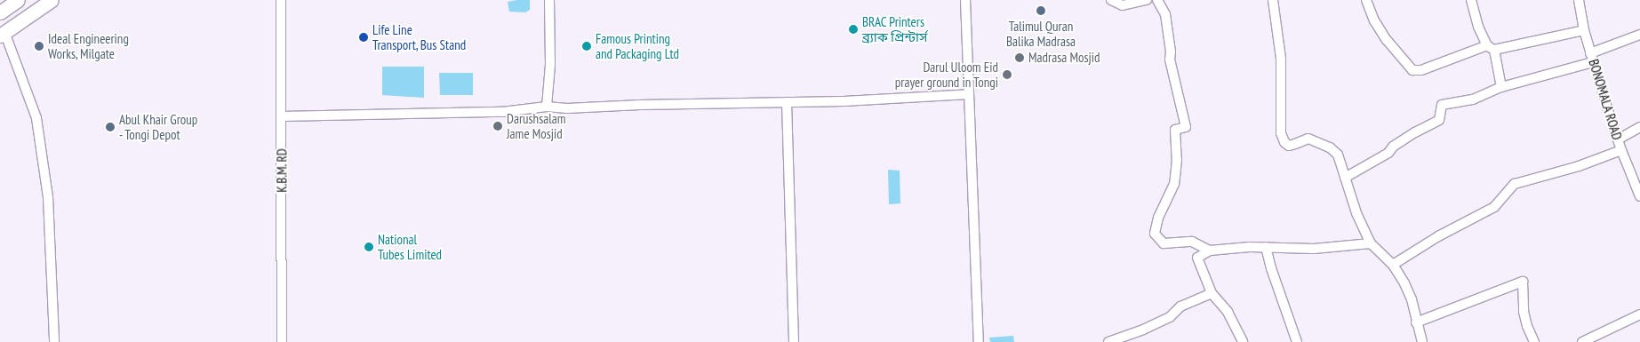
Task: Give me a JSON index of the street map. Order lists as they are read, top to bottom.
{
  "streets": {
    "street": ["BONOMALA ROAD", "K.B.M. RD"]
  },
  "places": [
    "Talimul Quran Balika Madrasa",
    "BRAC Printers ব্র্যাক প্রিন্টার্স",
    "Life Line Transport, Bus Stand",
    "Ideal Engineering Works, Milgate",
    "Famous Printing and Packaging Ltd",
    "Madrasa Mosjid",
    "Darul Uloom Eid prayer ground in Tongi",
    "Darushsalam Jame Mosjid",
    "Abul Khair Group - Tongi Depot",
    "National Tubes Limited"
  ]
}
